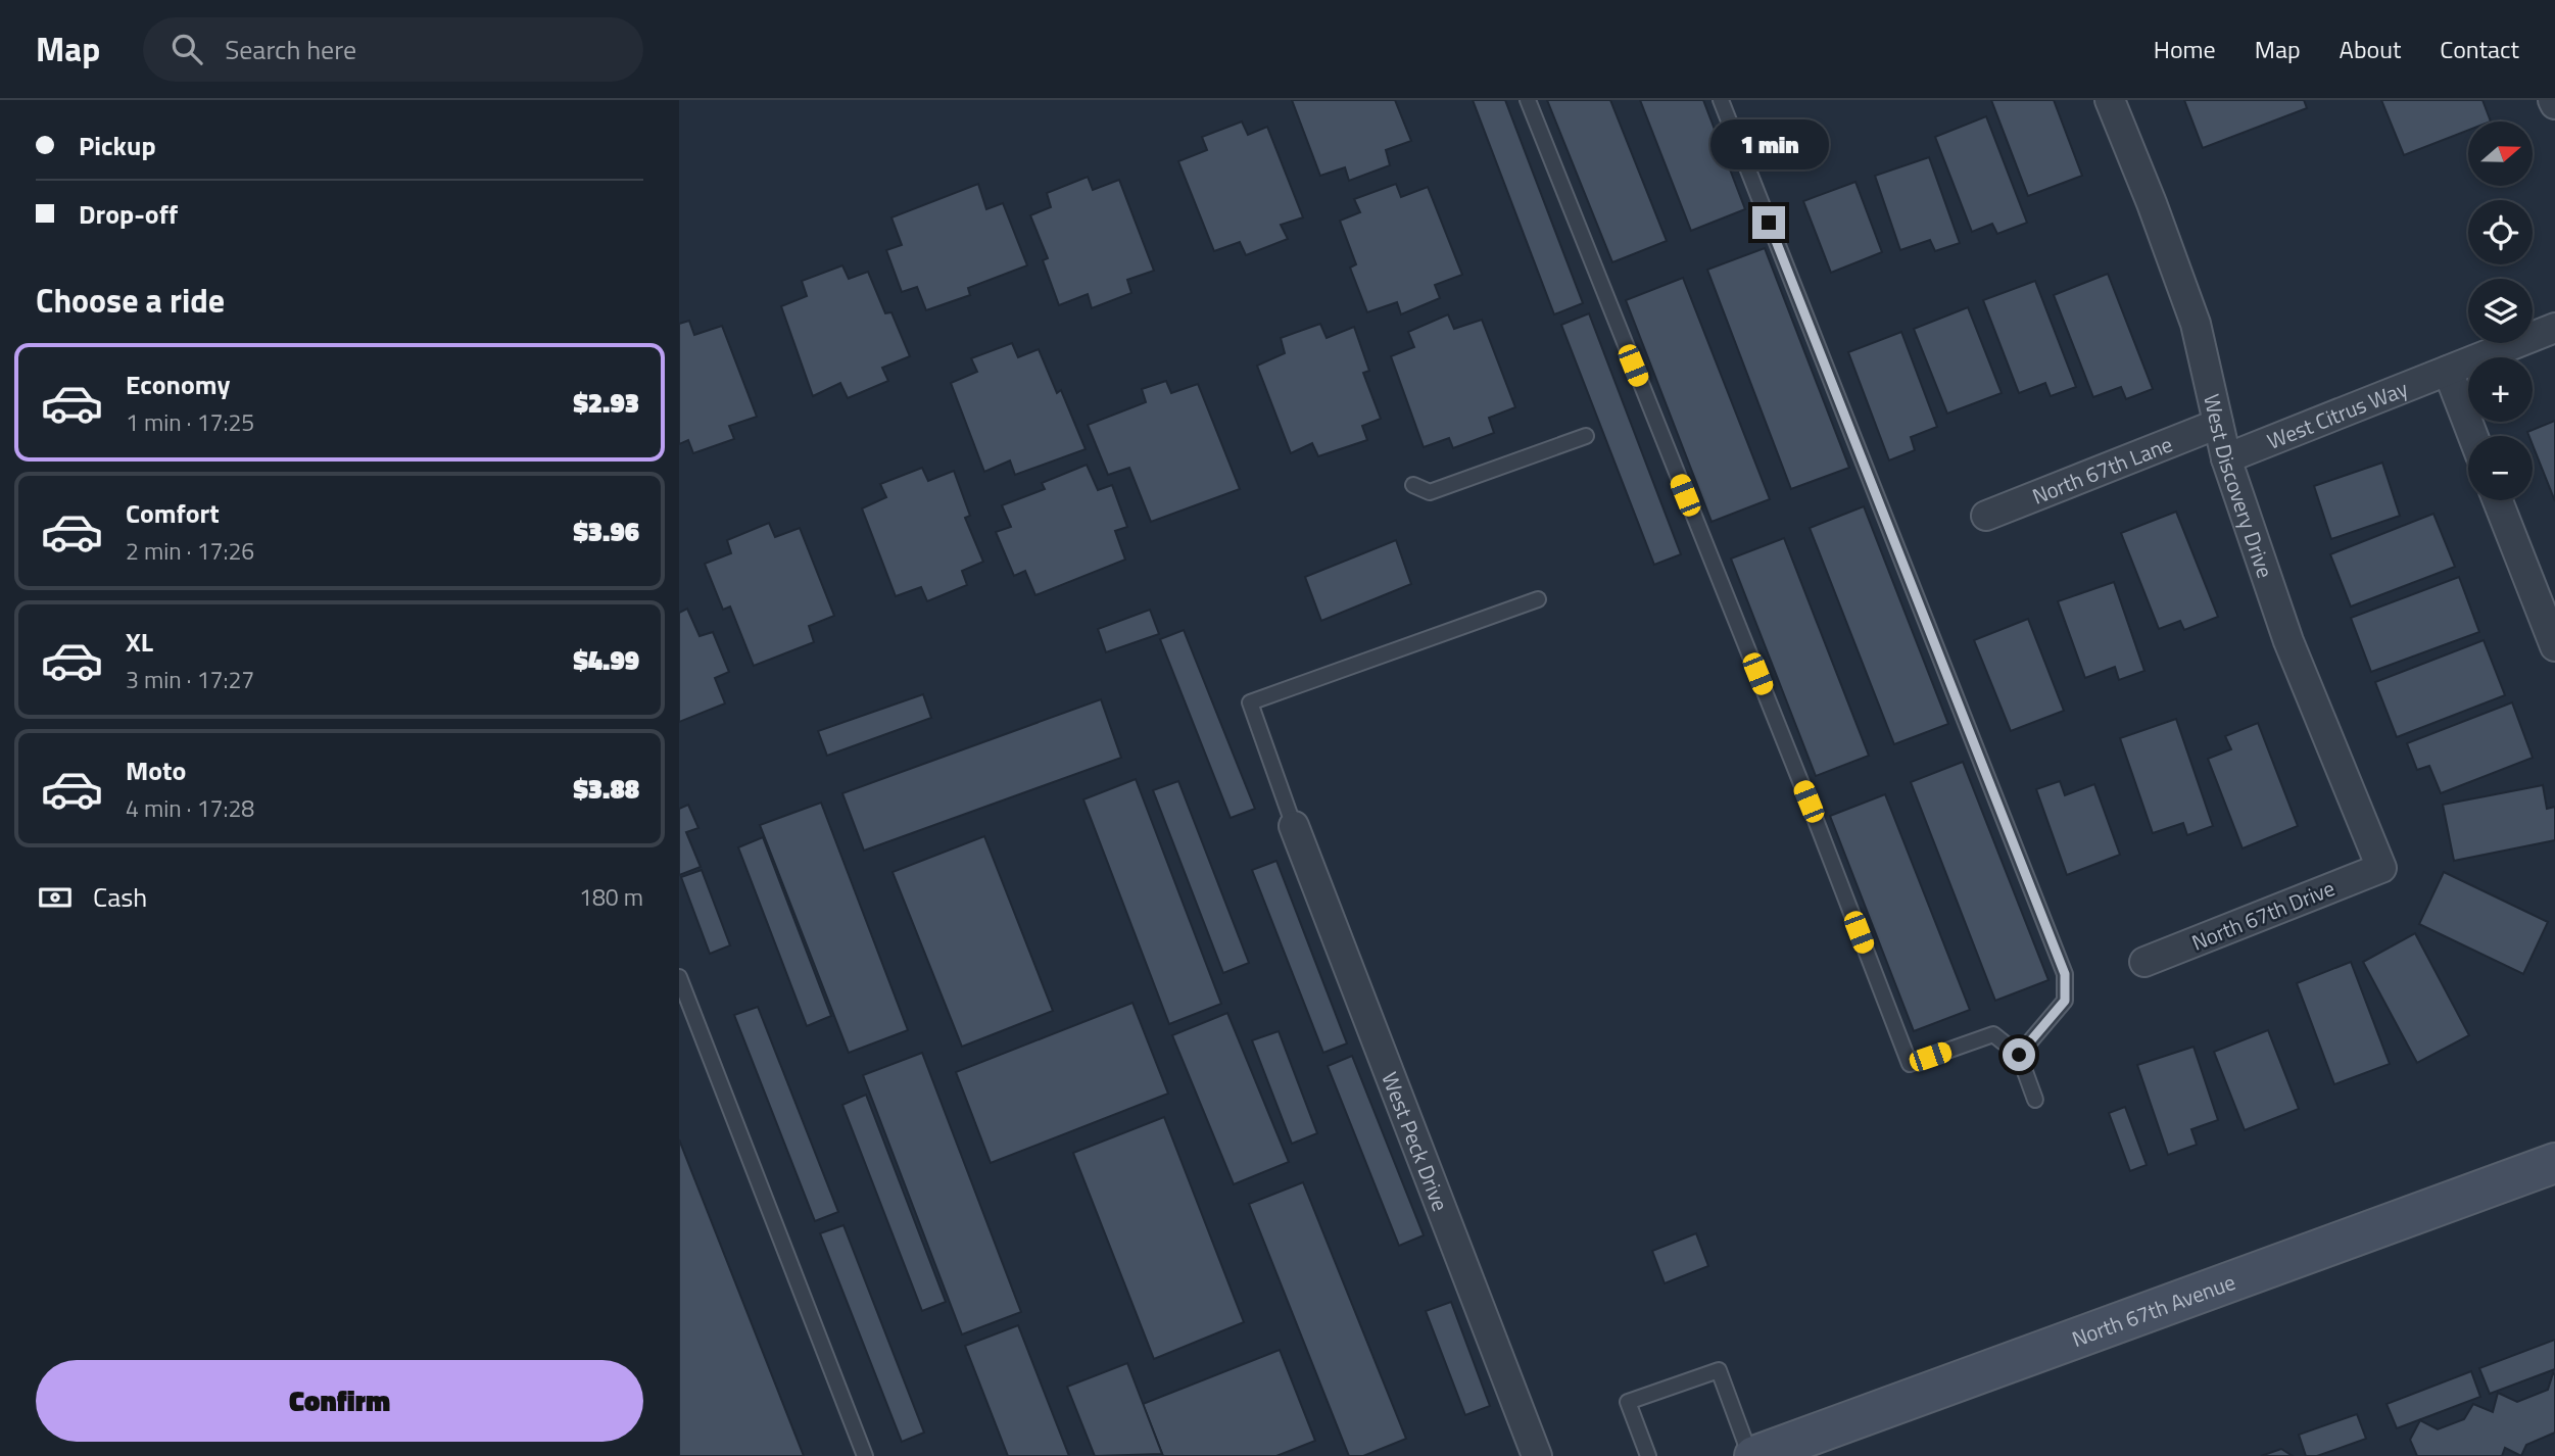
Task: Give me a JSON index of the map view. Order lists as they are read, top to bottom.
{
  "streets": {
    "main road": ["North 67th Avenue"],
    "street": [
      "West Citrus Way",
      "North 67th Lane",
      "West Discovery Drive",
      "North 67th Drive",
      "West Peck Drive"
    ]
  },
  "crossings": [
    ["West Citrus Way", "West Discovery Drive"],
    ["North 67th Lane", "West Discovery Drive"],
    ["West Discovery Drive", "North 67th Drive"]
  ],
  "north": "right",
  "page": {
    "header": "Map",
    "search": "Search here",
    "nav": [
      "Home",
      "Map",
      "About",
      "Contact"
    ],
    "banner": ["Pickup", "Drop-off"],
    "bubble": "1 min",
    "map_buttons": ["+", "−"],
    "heading": "Choose a ride",
    "list": [
      {
        "name": "Economy",
        "note": "1 min · 17:25",
        "value": "$2.93"
      },
      {
        "name": "Comfort",
        "note": "2 min · 17:26",
        "value": "$3.96"
      },
      {
        "name": "XL",
        "note": "3 min · 17:27",
        "value": "$4.99"
      },
      {
        "name": "Moto",
        "note": "4 min · 17:28",
        "value": "$3.88"
      }
    ],
    "pay": ["Cash", "180 m"],
    "buttons": "Confirm"
  }
}
